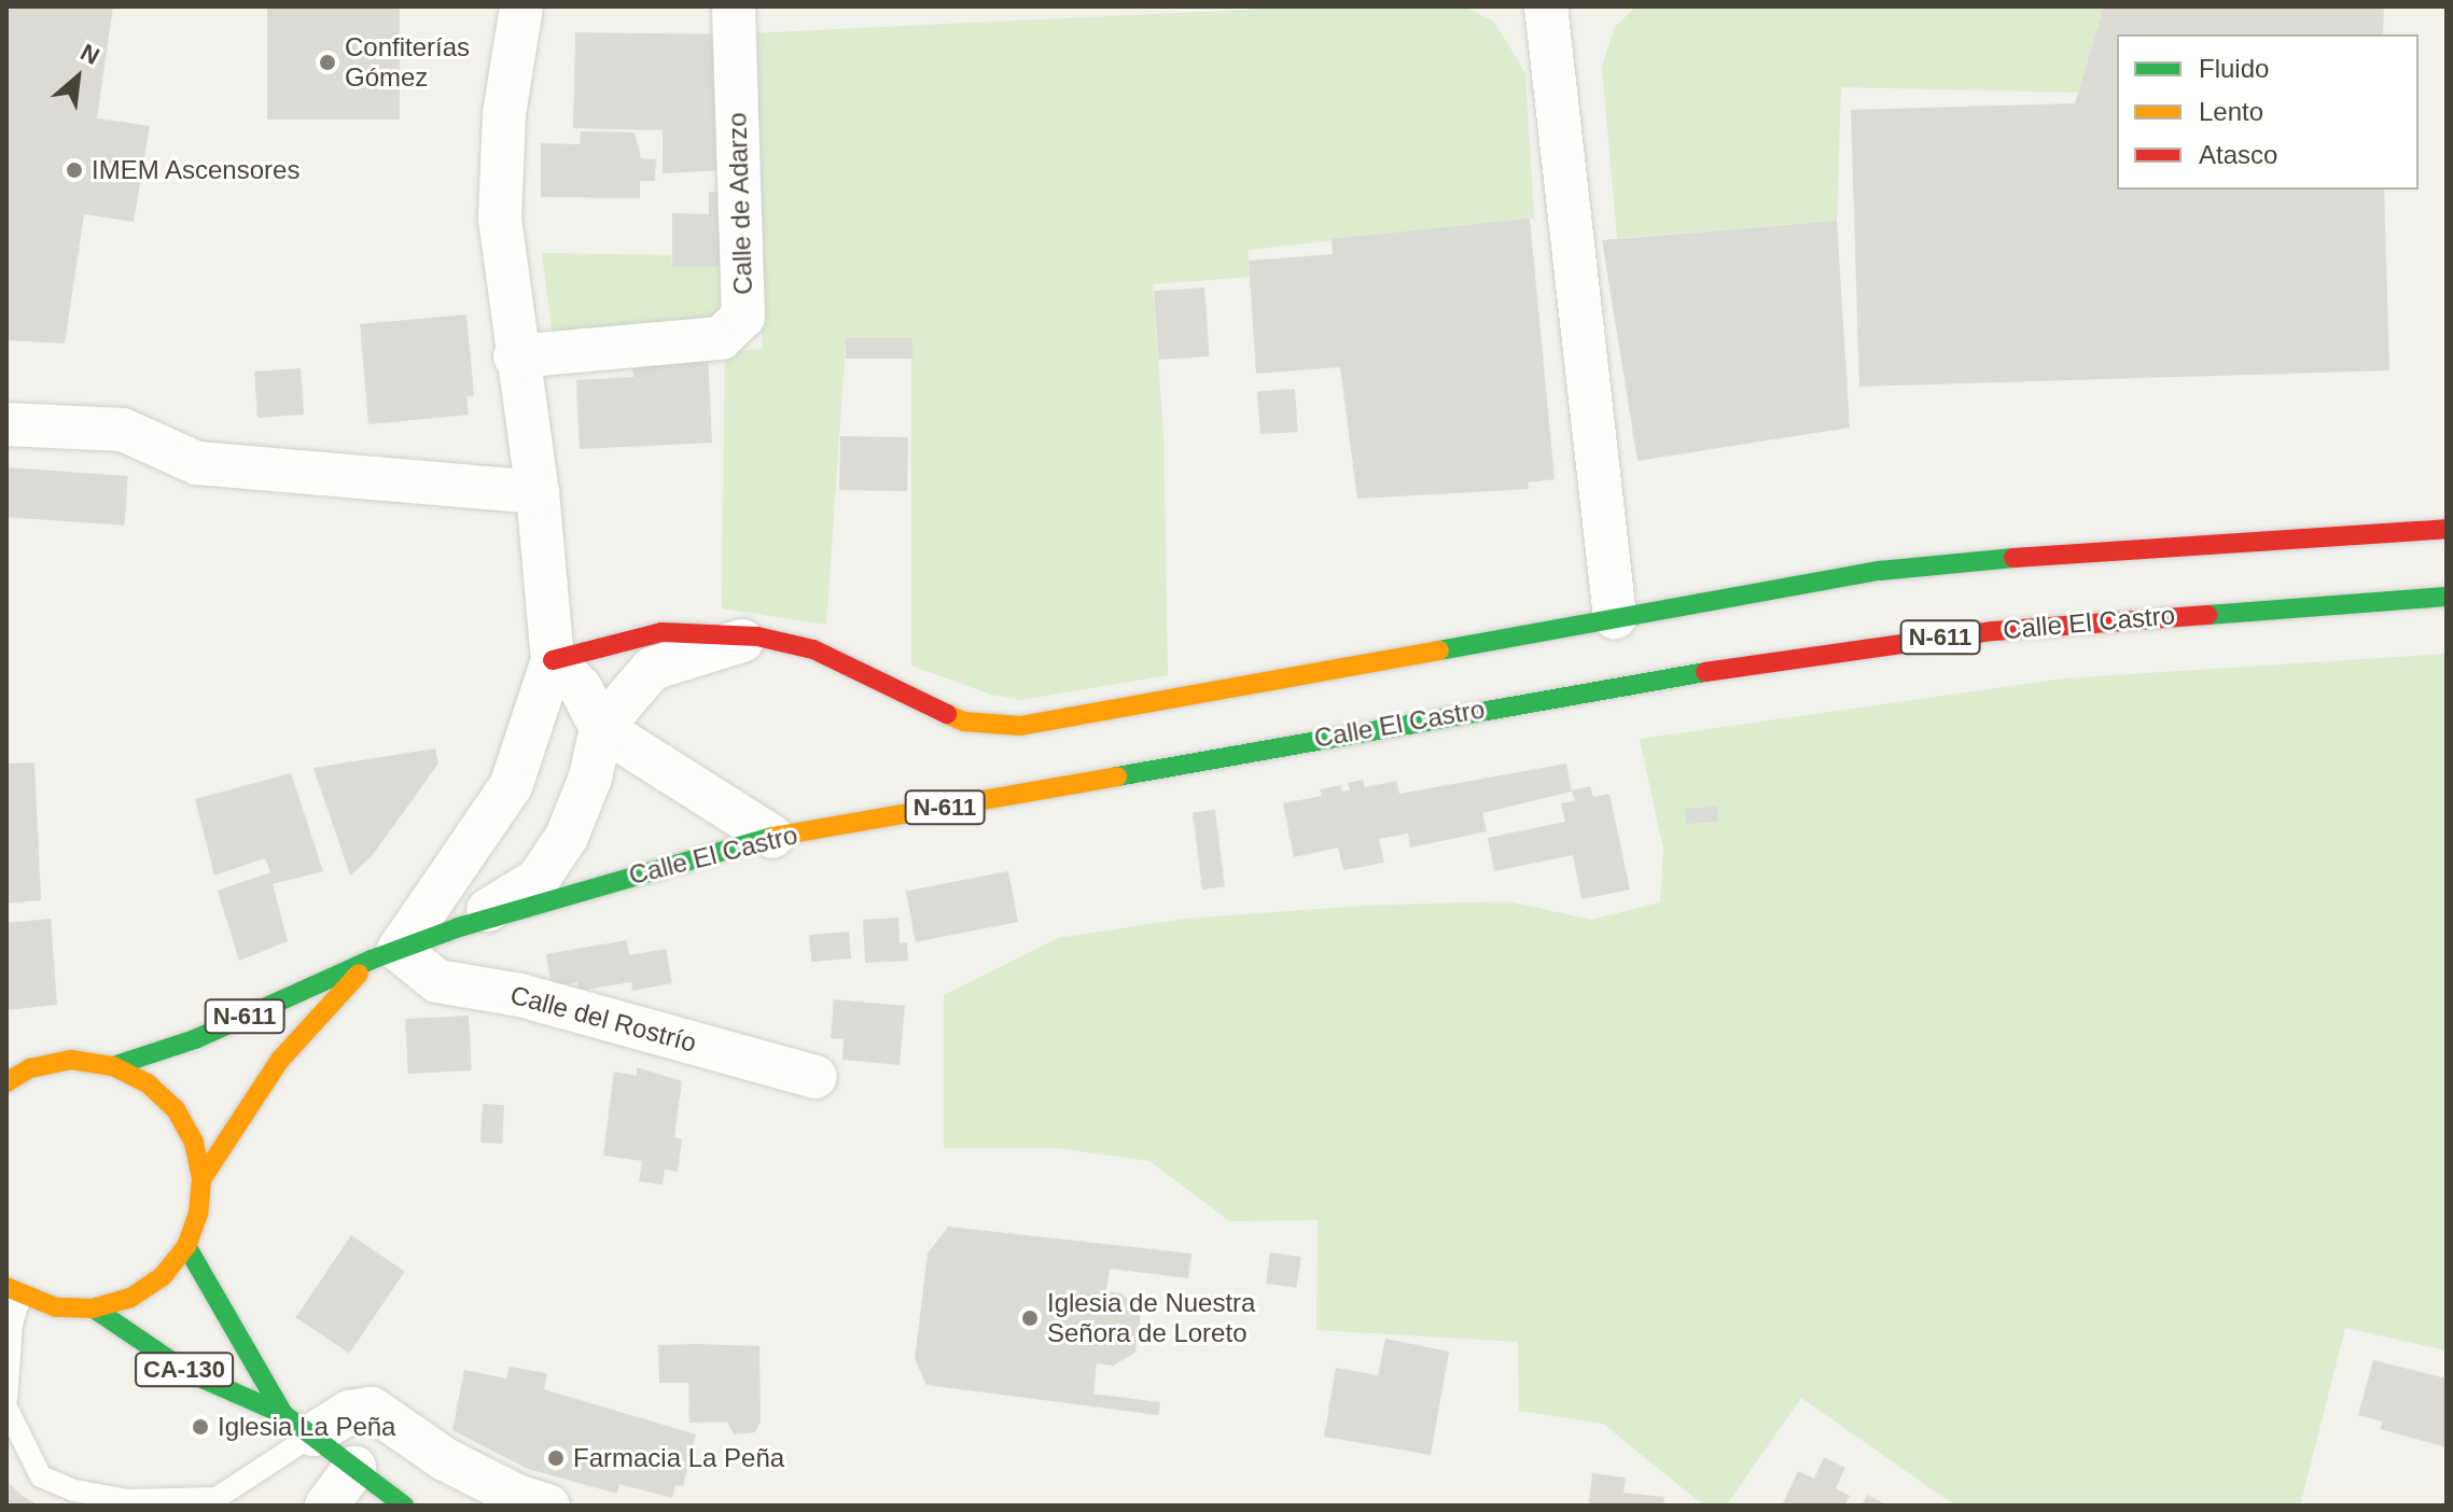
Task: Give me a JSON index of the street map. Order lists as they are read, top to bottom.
{
  "streets": {
    "main road": ["Calle El Castro", "N-611", "CA-130"],
    "street": ["Calle de Adarzo", "Calle del Rostrío"]
  },
  "crossings": [
    ["Calle El Castro", "N-611"],
    ["Calle El Castro", "Calle del Rostrío"],
    ["N-611", "Calle del Rostrío"],
    ["N-611", "CA-130"]
  ],
  "places": [
    "Confiterías Gómez",
    "IMEM Ascensores",
    "Iglesia de Nuestra Señora de Loreto",
    "Iglesia La Peña",
    "Farmacia La Peña"
  ],
  "legend": ["Fluido", "Lento", "Atasco"],
  "north": "top right"
}
